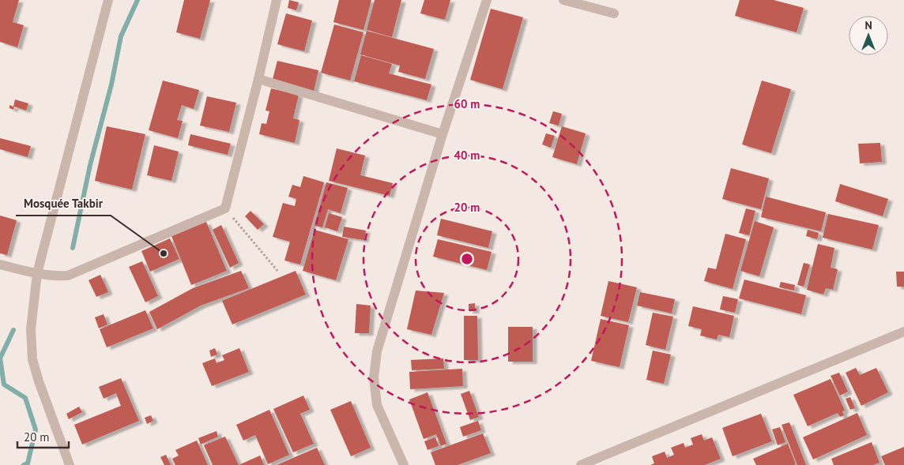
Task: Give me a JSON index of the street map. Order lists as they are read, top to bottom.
{
  "places": ["Mosquée Takbir"],
  "scale_bar": "20 m",
  "north": "top",
  "rings": ["60 m", "40 m", "20 m"]
}
